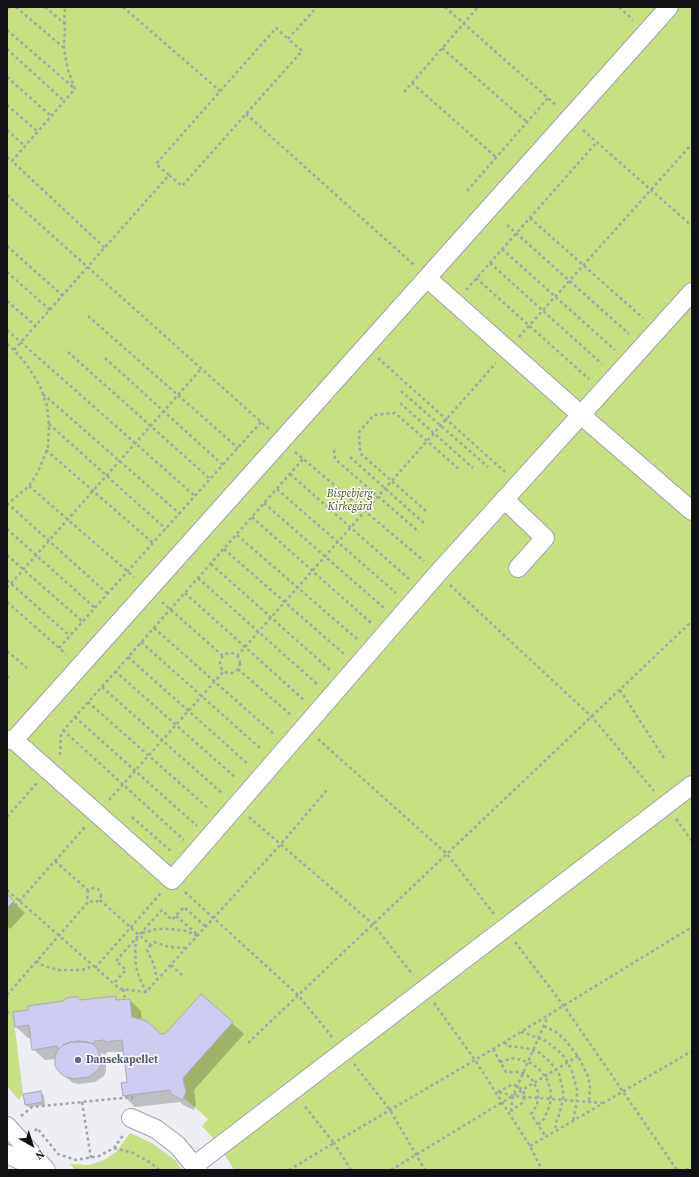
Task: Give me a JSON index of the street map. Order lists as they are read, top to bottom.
{
  "parks": ["Bispebjerg Kirkegård"],
  "places": ["Dansekapellet"],
  "north": "bottom right"
}
